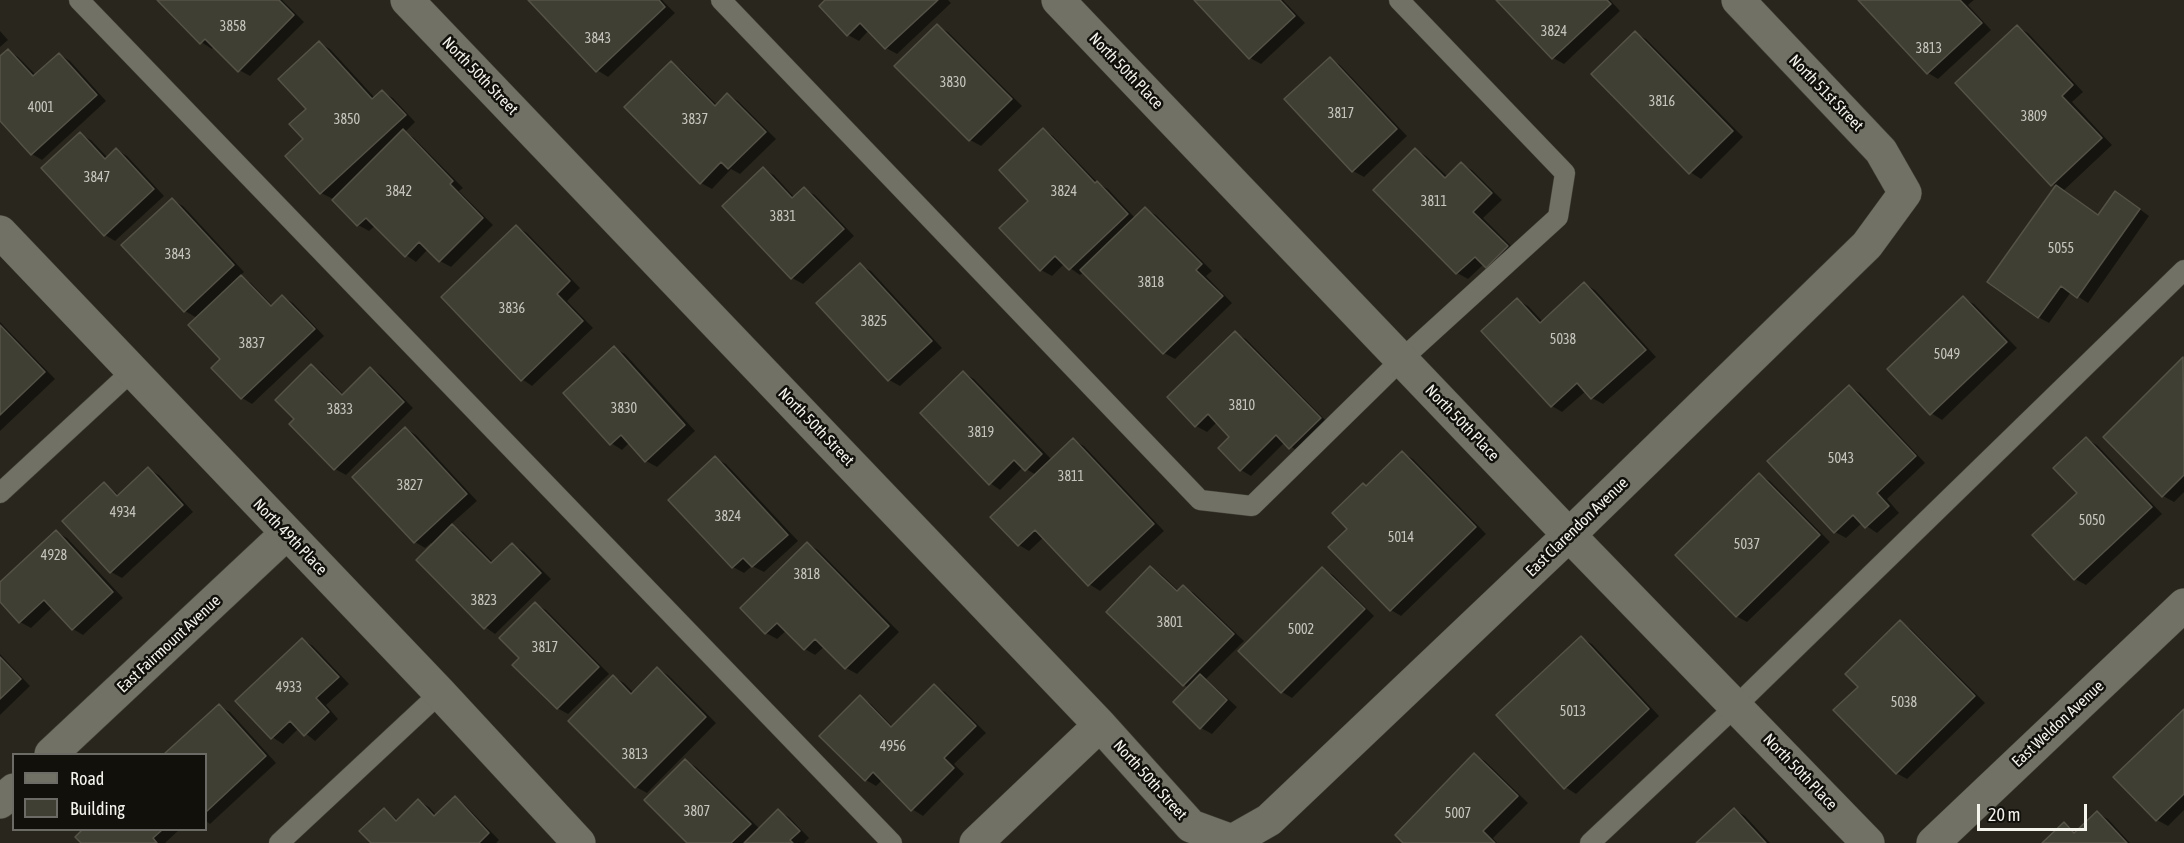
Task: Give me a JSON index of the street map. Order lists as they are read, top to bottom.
{
  "streets": {
    "street": [
      "North 50th Place",
      "North 50th Street",
      "North 51st Street",
      "East Clarendon Avenue",
      "North 49th Place",
      "East Fairmount Avenue",
      "East Weldon Avenue"
    ]
  },
  "crossings": [
    ["North 50th Place", "East Clarendon Avenue"],
    ["North 50th Street", "East Clarendon Avenue"],
    ["North 51st Street", "East Clarendon Avenue"],
    ["North 49th Place", "East Fairmount Avenue"]
  ],
  "house_numbers": [
    "3858",
    "3824",
    "3843",
    "3813",
    "3830",
    "3816",
    "4001",
    "3817",
    "3809",
    "3850",
    "3837",
    "3847",
    "3842",
    "3824",
    "3811",
    "3831",
    "5055",
    "3843",
    "3818",
    "3836",
    "3825",
    "5038",
    "3837",
    "5049",
    "3810",
    "3830",
    "3833",
    "3819",
    "5043",
    "3811",
    "3827",
    "4934",
    "3824",
    "5050",
    "5014",
    "5037",
    "4928",
    "3818",
    "3823",
    "3801",
    "5002",
    "3817",
    "4933",
    "5038",
    "5013",
    "4956",
    "3813",
    "3807",
    "5007"
  ],
  "legend": ["Road", "Building"],
  "scale_bar": "20 m"
}
